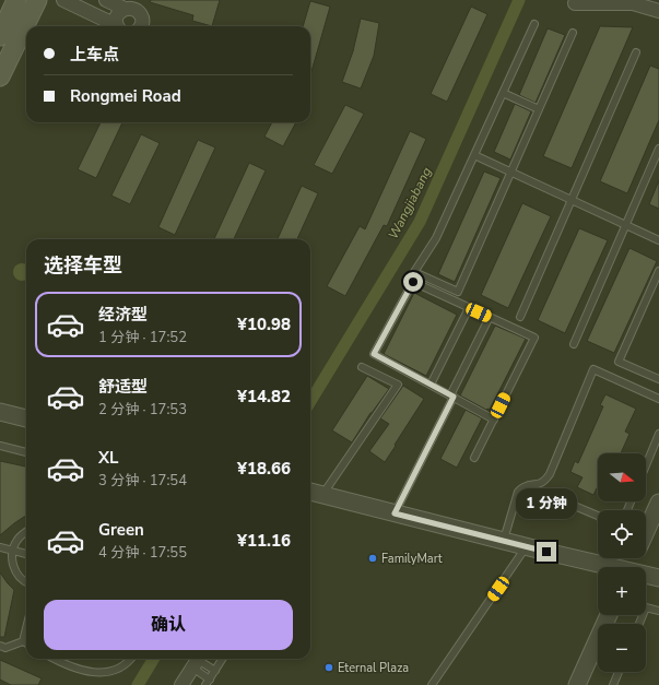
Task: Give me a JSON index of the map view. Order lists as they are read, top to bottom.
{
  "water": ["Wangjiabang"],
  "places": ["FamilyMart", "Eternal Plaza"],
  "north": "right",
  "page": {
    "banner": ["上车点", "Rongmei Road"],
    "heading": "选择车型",
    "list": [
      {
        "name": "经济型",
        "note": "1 分钟 · 17:52",
        "value": "¥10.98"
      },
      {
        "name": "舒适型",
        "note": "2 分钟 · 17:53",
        "value": "¥14.82"
      },
      {
        "name": "XL",
        "note": "3 分钟 · 17:54",
        "value": "¥18.66"
      },
      {
        "name": "Green",
        "note": "4 分钟 · 17:55",
        "value": "¥11.16"
      }
    ],
    "map_buttons": ["+", "−"],
    "bubble": "1 分钟",
    "buttons": "确认"
  }
}
